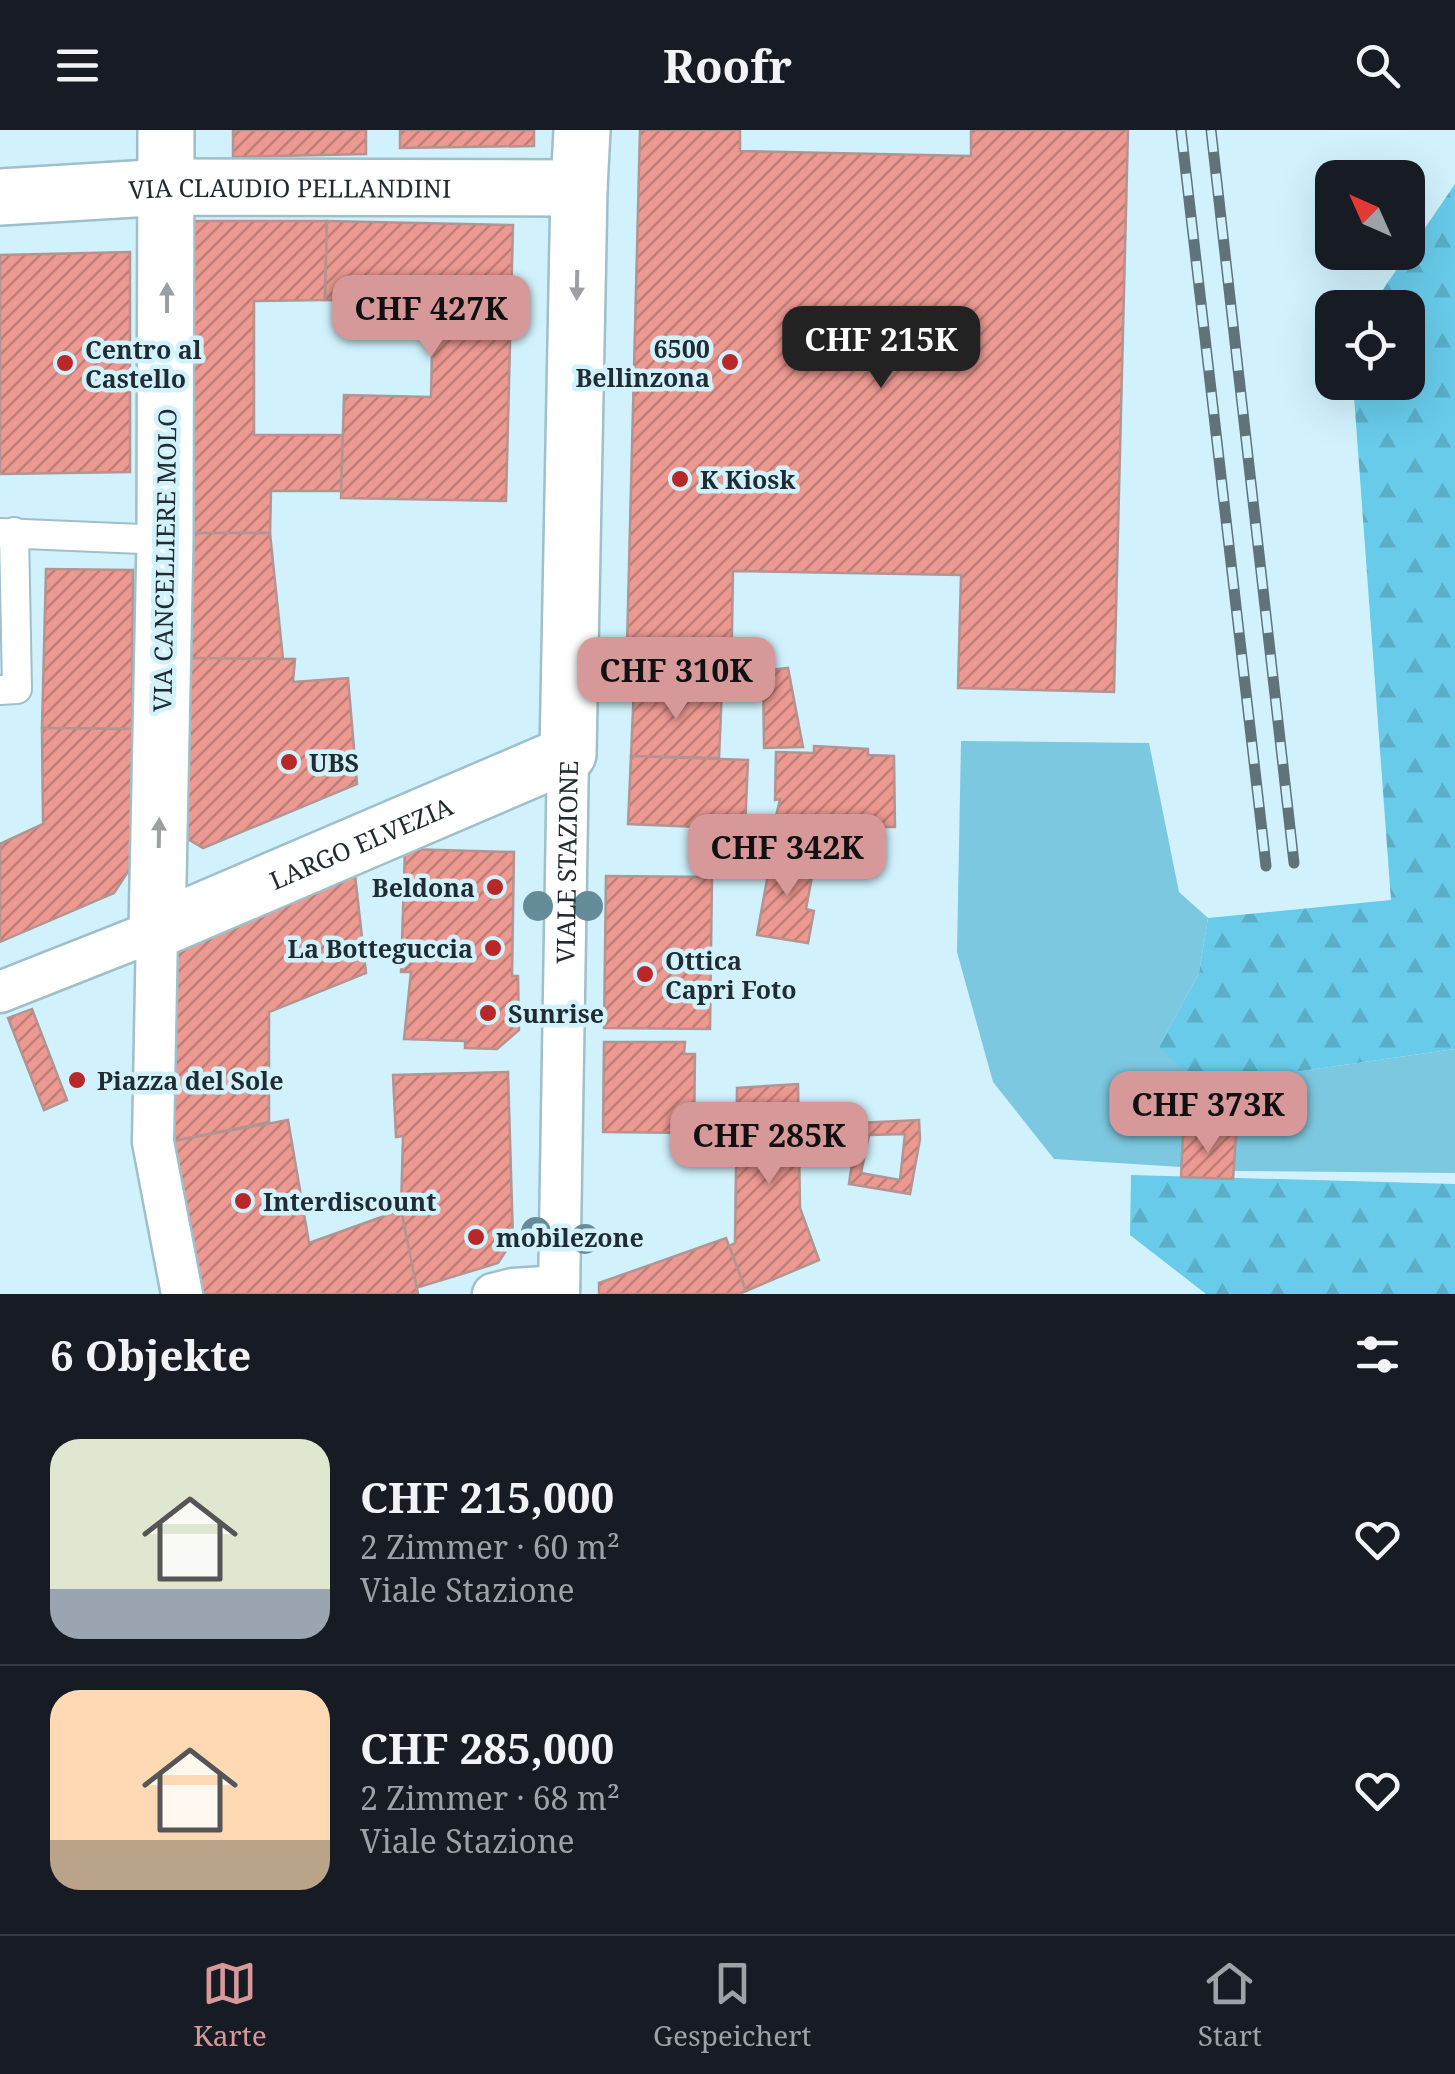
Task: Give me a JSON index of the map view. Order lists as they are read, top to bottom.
{
  "streets": {
    "street": [
      "VIA CLAUDIO PELLANDINI",
      "VIA CANCELLIERE MOLO",
      "LARGO ELVEZIA",
      "VIALE STAZIONE"
    ]
  },
  "crossings": [
    ["VIA CLAUDIO PELLANDINI", "VIA CANCELLIERE MOLO"],
    ["VIA CLAUDIO PELLANDINI", "VIALE STAZIONE"],
    ["VIA CANCELLIERE MOLO", "LARGO ELVEZIA"],
    ["LARGO ELVEZIA", "VIALE STAZIONE"]
  ],
  "one_way": ["VIA CANCELLIERE MOLO", "VIALE STAZIONE"],
  "places": [
    "6500 Bellinzona",
    "Centro al Castello",
    "K Kiosk",
    "UBS",
    "Beldona",
    "La Botteguccia",
    "Ottica Capri Foto",
    "Sunrise",
    "Piazza del Sole",
    "Interdiscount",
    "mobilezone"
  ],
  "north": "top left",
  "page": {
    "header": "Roofr",
    "price": [
      "CHF 427K",
      "CHF 215K",
      "CHF 310K",
      "CHF 342K",
      "CHF 373K",
      "CHF 285K"
    ],
    "heading": "6 Objekte",
    "list": [
      {
        "name": "CHF 215,000",
        "note": "2 Zimmer · 60 m² · Viale Stazione"
      },
      {
        "name": "CHF 285,000",
        "note": "2 Zimmer · 68 m² · Viale Stazione"
      }
    ],
    "tabs": ["Karte", "Gespeichert", "Start"]
  }
}
